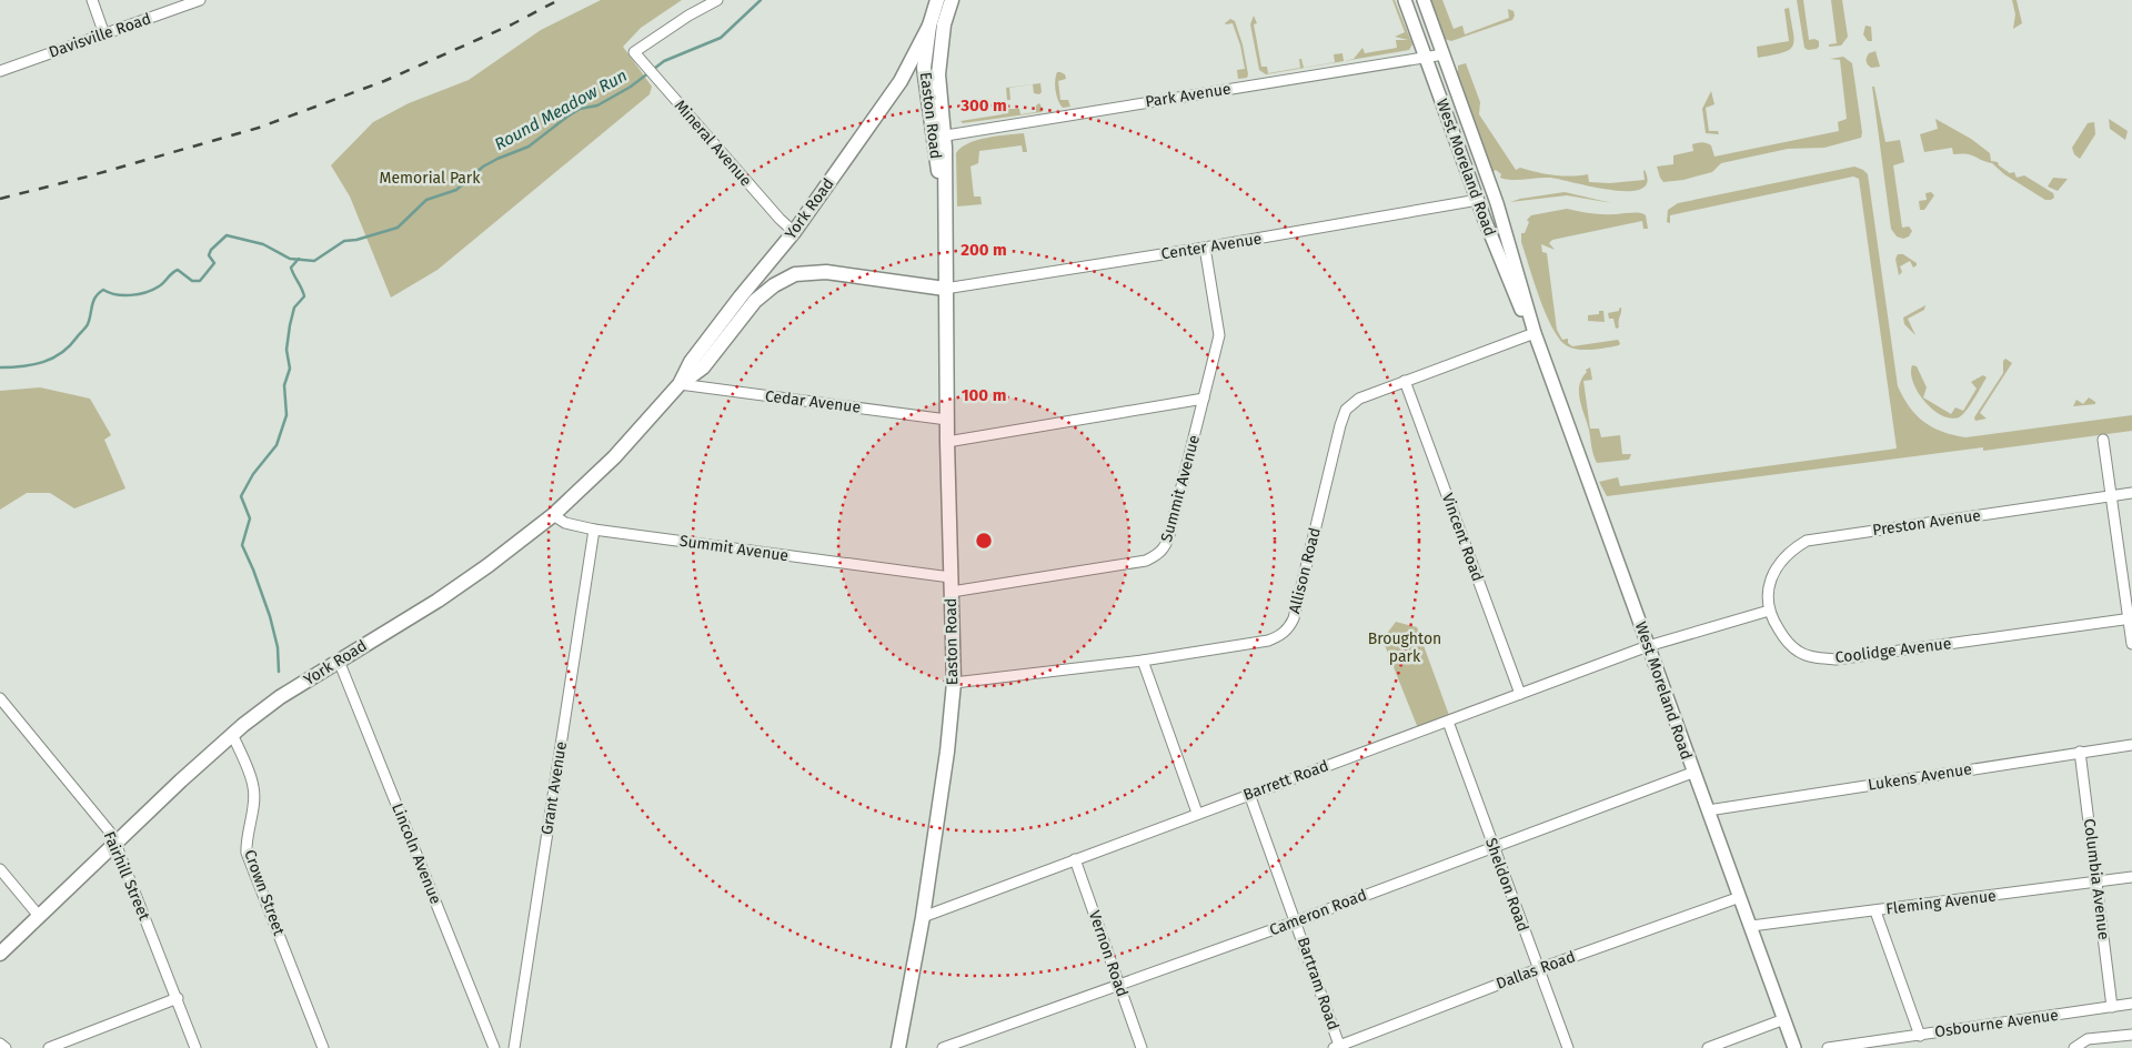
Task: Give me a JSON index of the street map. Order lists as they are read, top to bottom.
{
  "streets": {
    "highway": ["Easton Road", "York Road"],
    "main road": ["West Moreland Road"],
    "street": [
      "Davisville Road",
      "Park Avenue",
      "Mineral Avenue",
      "Center Avenue",
      "Cedar Avenue",
      "Summit Avenue",
      "Preston Avenue",
      "Vincent Road",
      "Allison Road",
      "Coolidge Avenue",
      "Lukens Avenue",
      "Barrett Road",
      "Grant Avenue",
      "Lincoln Avenue",
      "Fairhill Street",
      "Columbia Avenue",
      "Sheldon Road",
      "Crown Street",
      "Fleming Avenue",
      "Cameron Road",
      "Vernon Road",
      "Dallas Road",
      "Bartram Road",
      "Osbourne Avenue"
    ]
  },
  "crossings": [
    ["Park Avenue", "Easton Road"],
    ["Park Avenue", "West Moreland Road"],
    ["Easton Road", "York Road"],
    ["Easton Road", "Center Avenue"],
    ["Easton Road", "Cedar Avenue"],
    ["Easton Road", "Summit Avenue"],
    ["Easton Road", "Allison Road"],
    ["Easton Road", "Barrett Road"],
    ["Mineral Avenue", "York Road"],
    ["West Moreland Road", "Center Avenue"],
    ["West Moreland Road", "Allison Road"],
    ["West Moreland Road", "Lukens Avenue"],
    ["West Moreland Road", "Barrett Road"],
    ["West Moreland Road", "Fleming Avenue"],
    ["West Moreland Road", "Cameron Road"],
    ["West Moreland Road", "Dallas Road"],
    ["York Road", "Center Avenue"],
    ["York Road", "Cedar Avenue"],
    ["York Road", "Summit Avenue"],
    ["York Road", "Lincoln Avenue"],
    ["York Road", "Fairhill Street"],
    ["York Road", "Crown Street"],
    ["Center Avenue", "Summit Avenue"],
    ["Summit Avenue", "Grant Avenue"],
    ["Preston Avenue", "Coolidge Avenue"],
    ["Vincent Road", "Allison Road"],
    ["Vincent Road", "Barrett Road"],
    ["Lukens Avenue", "Columbia Avenue"],
    ["Barrett Road", "Sheldon Road"],
    ["Barrett Road", "Vernon Road"],
    ["Barrett Road", "Bartram Road"],
    ["Columbia Avenue", "Fleming Avenue"],
    ["Columbia Avenue", "Osbourne Avenue"],
    ["Sheldon Road", "Cameron Road"],
    ["Sheldon Road", "Dallas Road"],
    ["Cameron Road", "Vernon Road"],
    ["Cameron Road", "Bartram Road"],
    ["Dallas Road", "Bartram Road"]
  ],
  "water": ["Round Meadow Run"],
  "parks": ["Memorial Park", "Broughton park"],
  "rings": ["300 m", "200 m", "100 m"]
}
